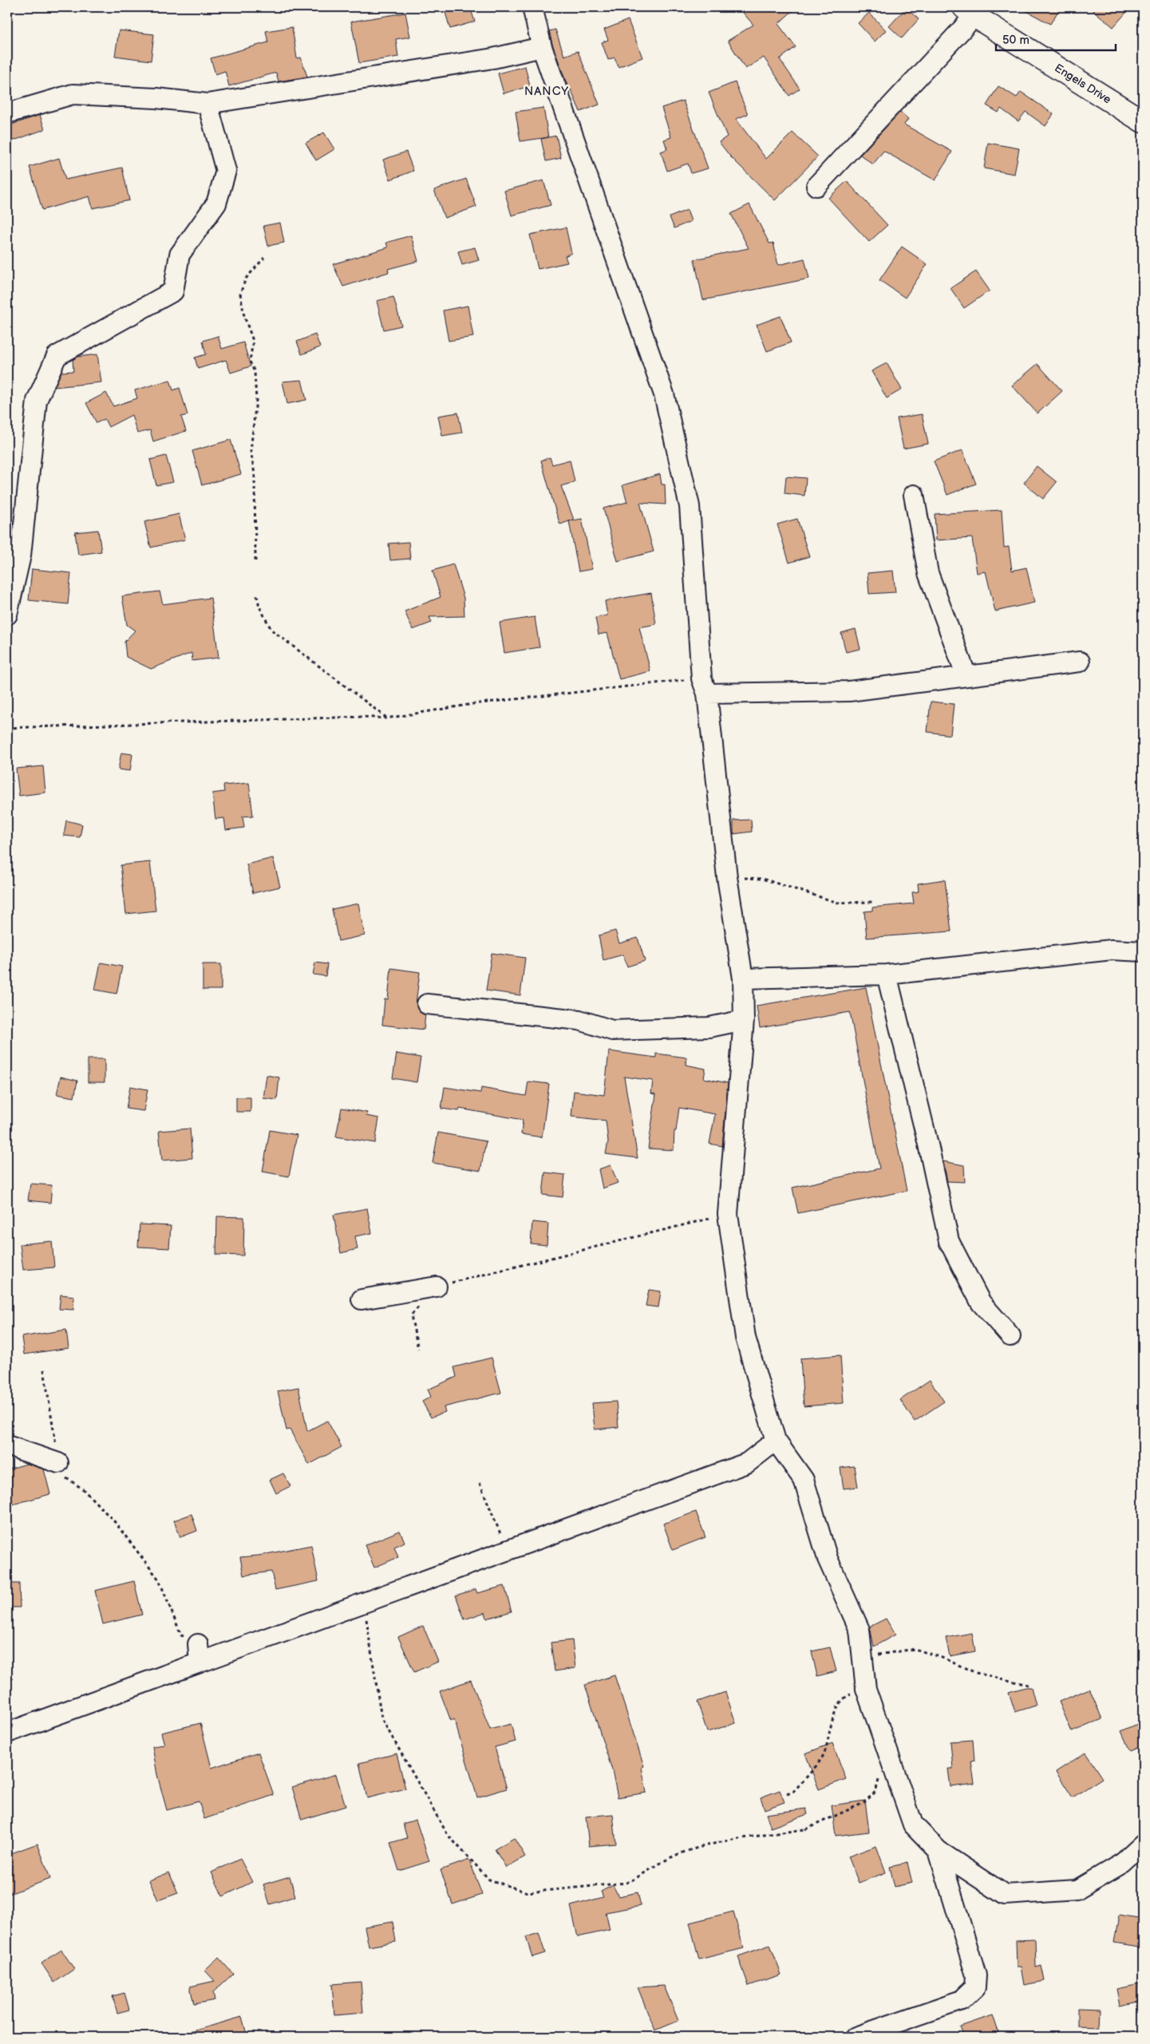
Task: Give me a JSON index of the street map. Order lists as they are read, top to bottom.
{
  "streets": {
    "street": ["Engels Drive"]
  },
  "districts": ["NANCY"],
  "scale_bar": "50 m"
}
